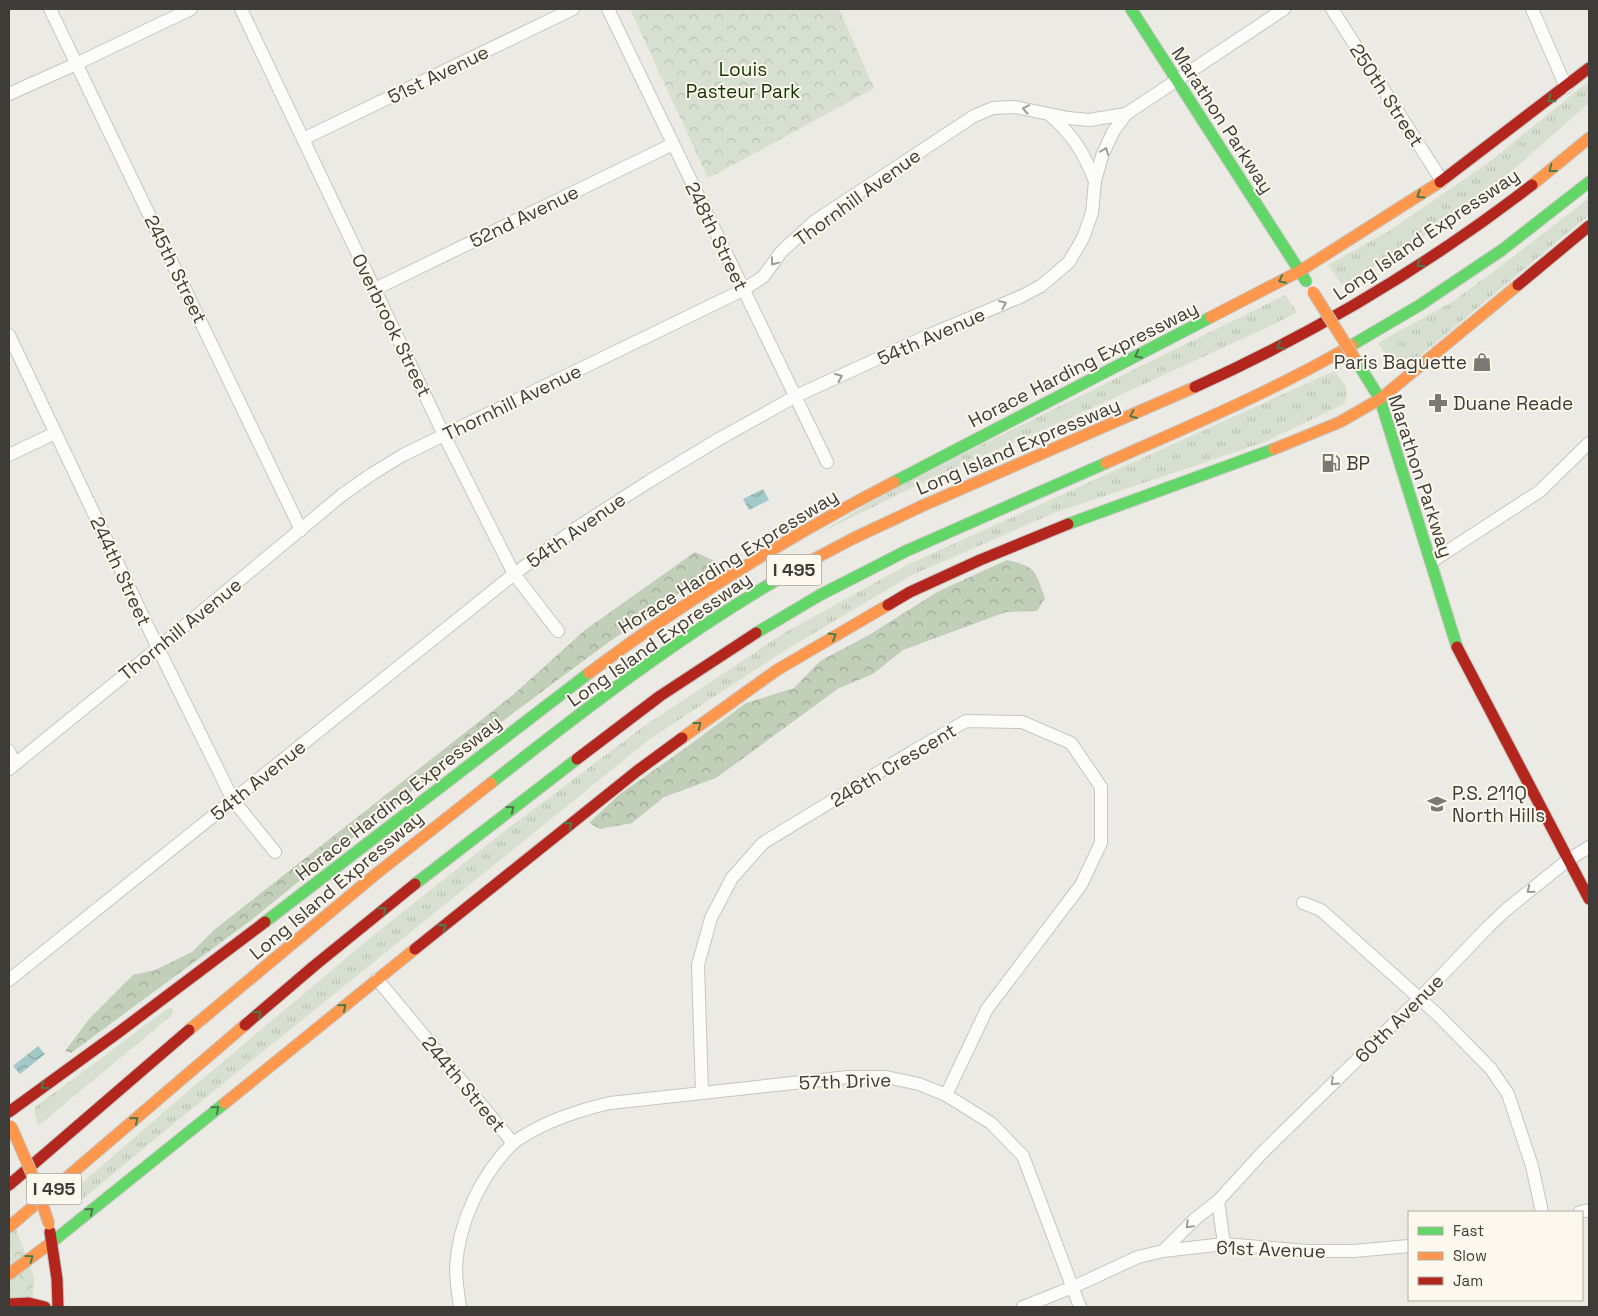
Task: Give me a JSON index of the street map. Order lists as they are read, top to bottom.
{
  "streets": {
    "main road": [
      "Marathon Parkway",
      "Long Island Expressway",
      "Horace Harding Expressway",
      "I 495"
    ],
    "street": [
      "51st Avenue",
      "250th Street",
      "Thornhill Avenue",
      "52nd Avenue",
      "248th Street",
      "245th Street",
      "Overbrook Street",
      "54th Avenue",
      "244th Street",
      "246th Crescent",
      "60th Avenue",
      "57th Drive",
      "61st Avenue"
    ]
  },
  "crossings": [
    ["51st Avenue", "Overbrook Street"],
    ["250th Street", "Horace Harding Expressway"],
    ["Marathon Parkway", "Thornhill Avenue"],
    ["Marathon Parkway", "Horace Harding Expressway"],
    ["Marathon Parkway", "60th Avenue"],
    ["Thornhill Avenue", "248th Street"],
    ["Thornhill Avenue", "245th Street"],
    ["Thornhill Avenue", "Overbrook Street"],
    ["Thornhill Avenue", "54th Avenue"],
    ["Thornhill Avenue", "244th Street"],
    ["52nd Avenue", "248th Street"],
    ["52nd Avenue", "Overbrook Street"],
    ["248th Street", "54th Avenue"],
    ["Overbrook Street", "54th Avenue"],
    ["54th Avenue", "244th Street"],
    ["244th Street", "57th Drive"],
    ["246th Crescent", "57th Drive"],
    ["60th Avenue", "61st Avenue"],
    ["57th Drive", "61st Avenue"]
  ],
  "one_way": ["60th Avenue"],
  "parks": ["Louis Pasteur Park"],
  "places": {
    "shop": ["Paris Baguette"],
    "pharmacy": ["Duane Reade"],
    "fuel station": ["BP"],
    "school or university": ["P.S. 211Q North Hills"]
  },
  "legend": ["Fast", "Slow", "Jam"]
}
